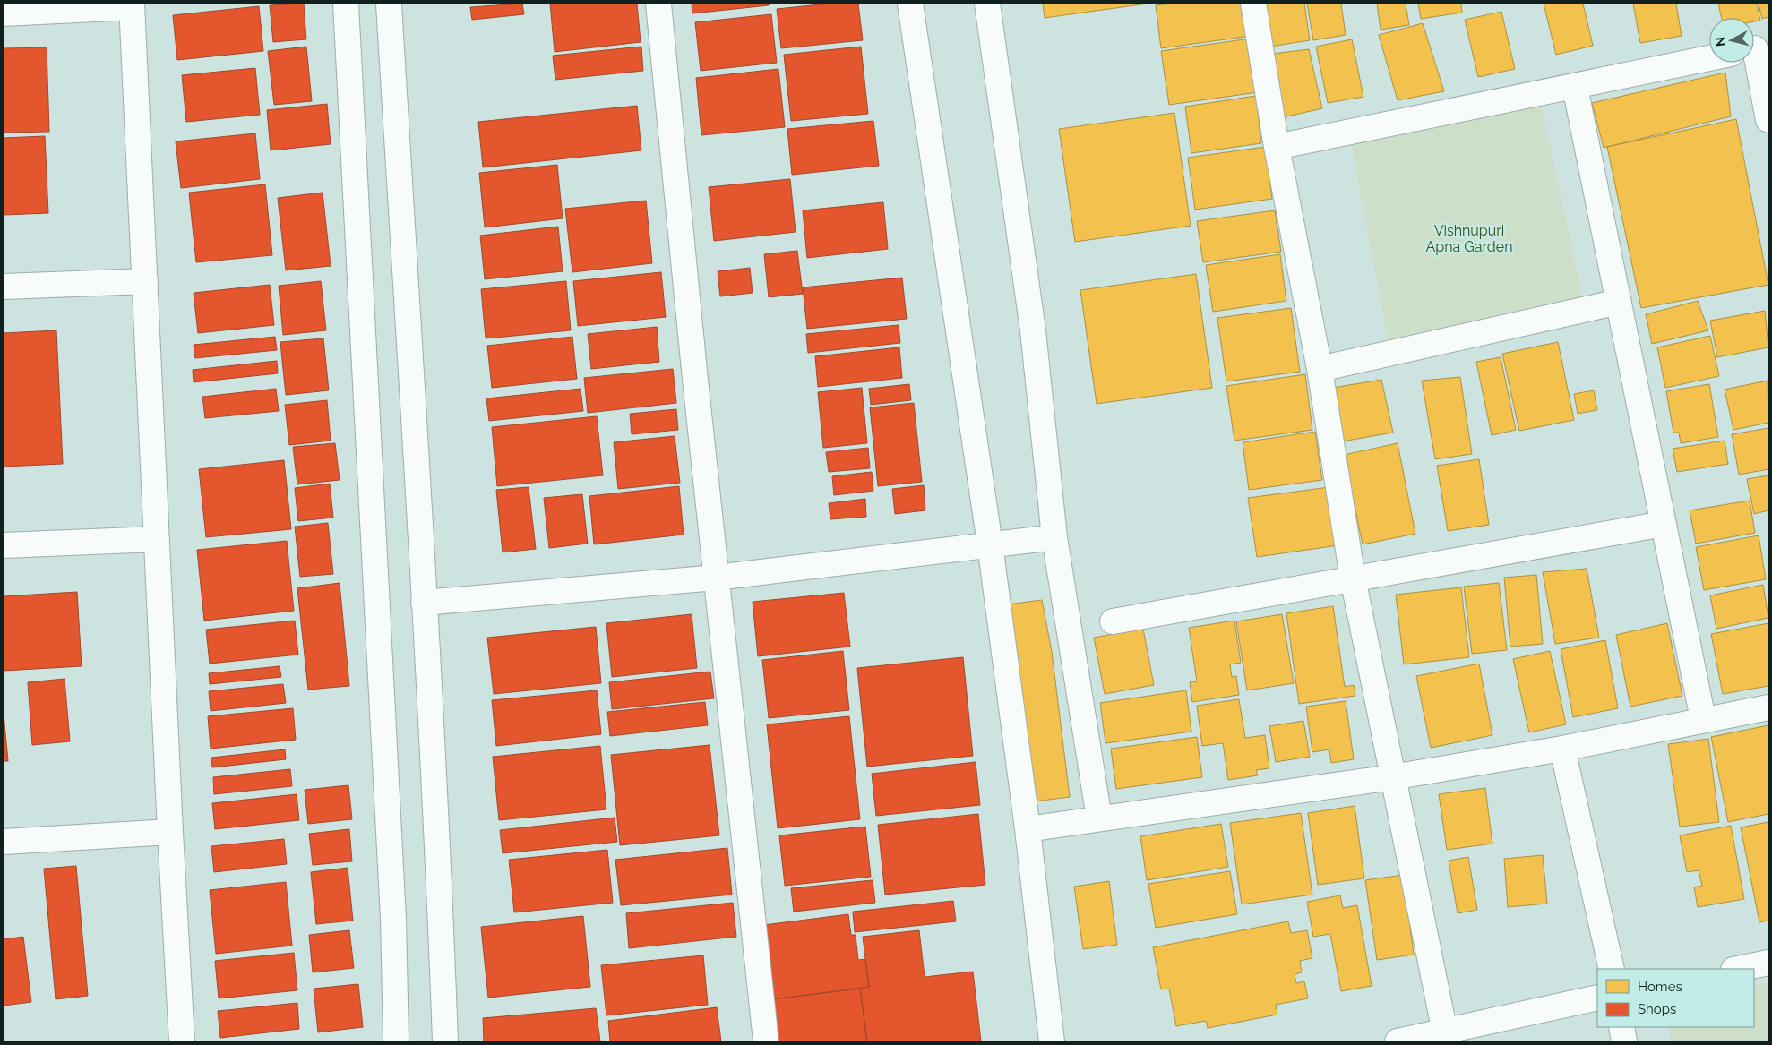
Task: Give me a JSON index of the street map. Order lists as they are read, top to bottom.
{
  "parks": ["Vishnupuri Apna Garden"],
  "legend": ["Homes", "Shops"],
  "north": "left"
}
